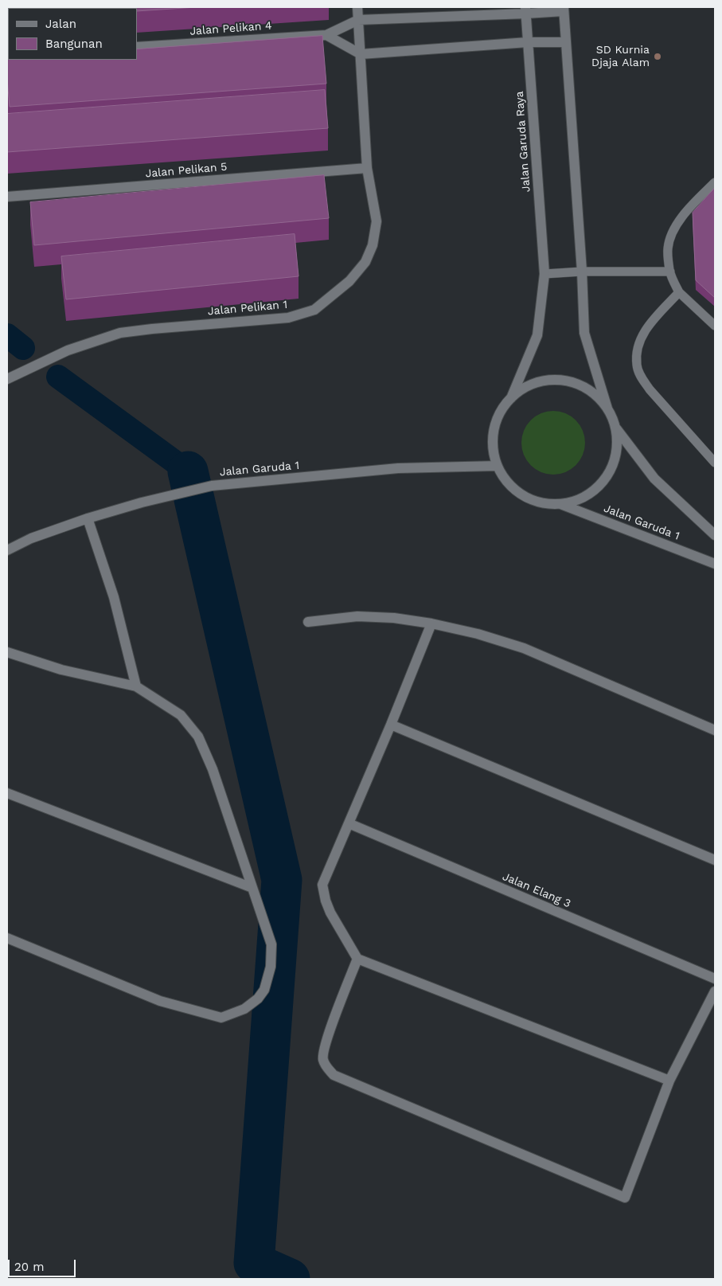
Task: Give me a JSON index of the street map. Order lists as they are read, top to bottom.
{
  "streets": {
    "street": [
      "Jalan Pelikan 4",
      "Jalan Garuda Raya",
      "Jalan Pelikan 5",
      "Jalan Pelikan 1",
      "Jalan Garuda 1",
      "Jalan Elang 3"
    ]
  },
  "crossings": [
    ["Jalan Pelikan 5", "Jalan Pelikan 1"]
  ],
  "places": ["SD Kurnia Djaja Alam"],
  "legend": ["Jalan", "Bangunan"],
  "scale_bar": "20 m"
}
